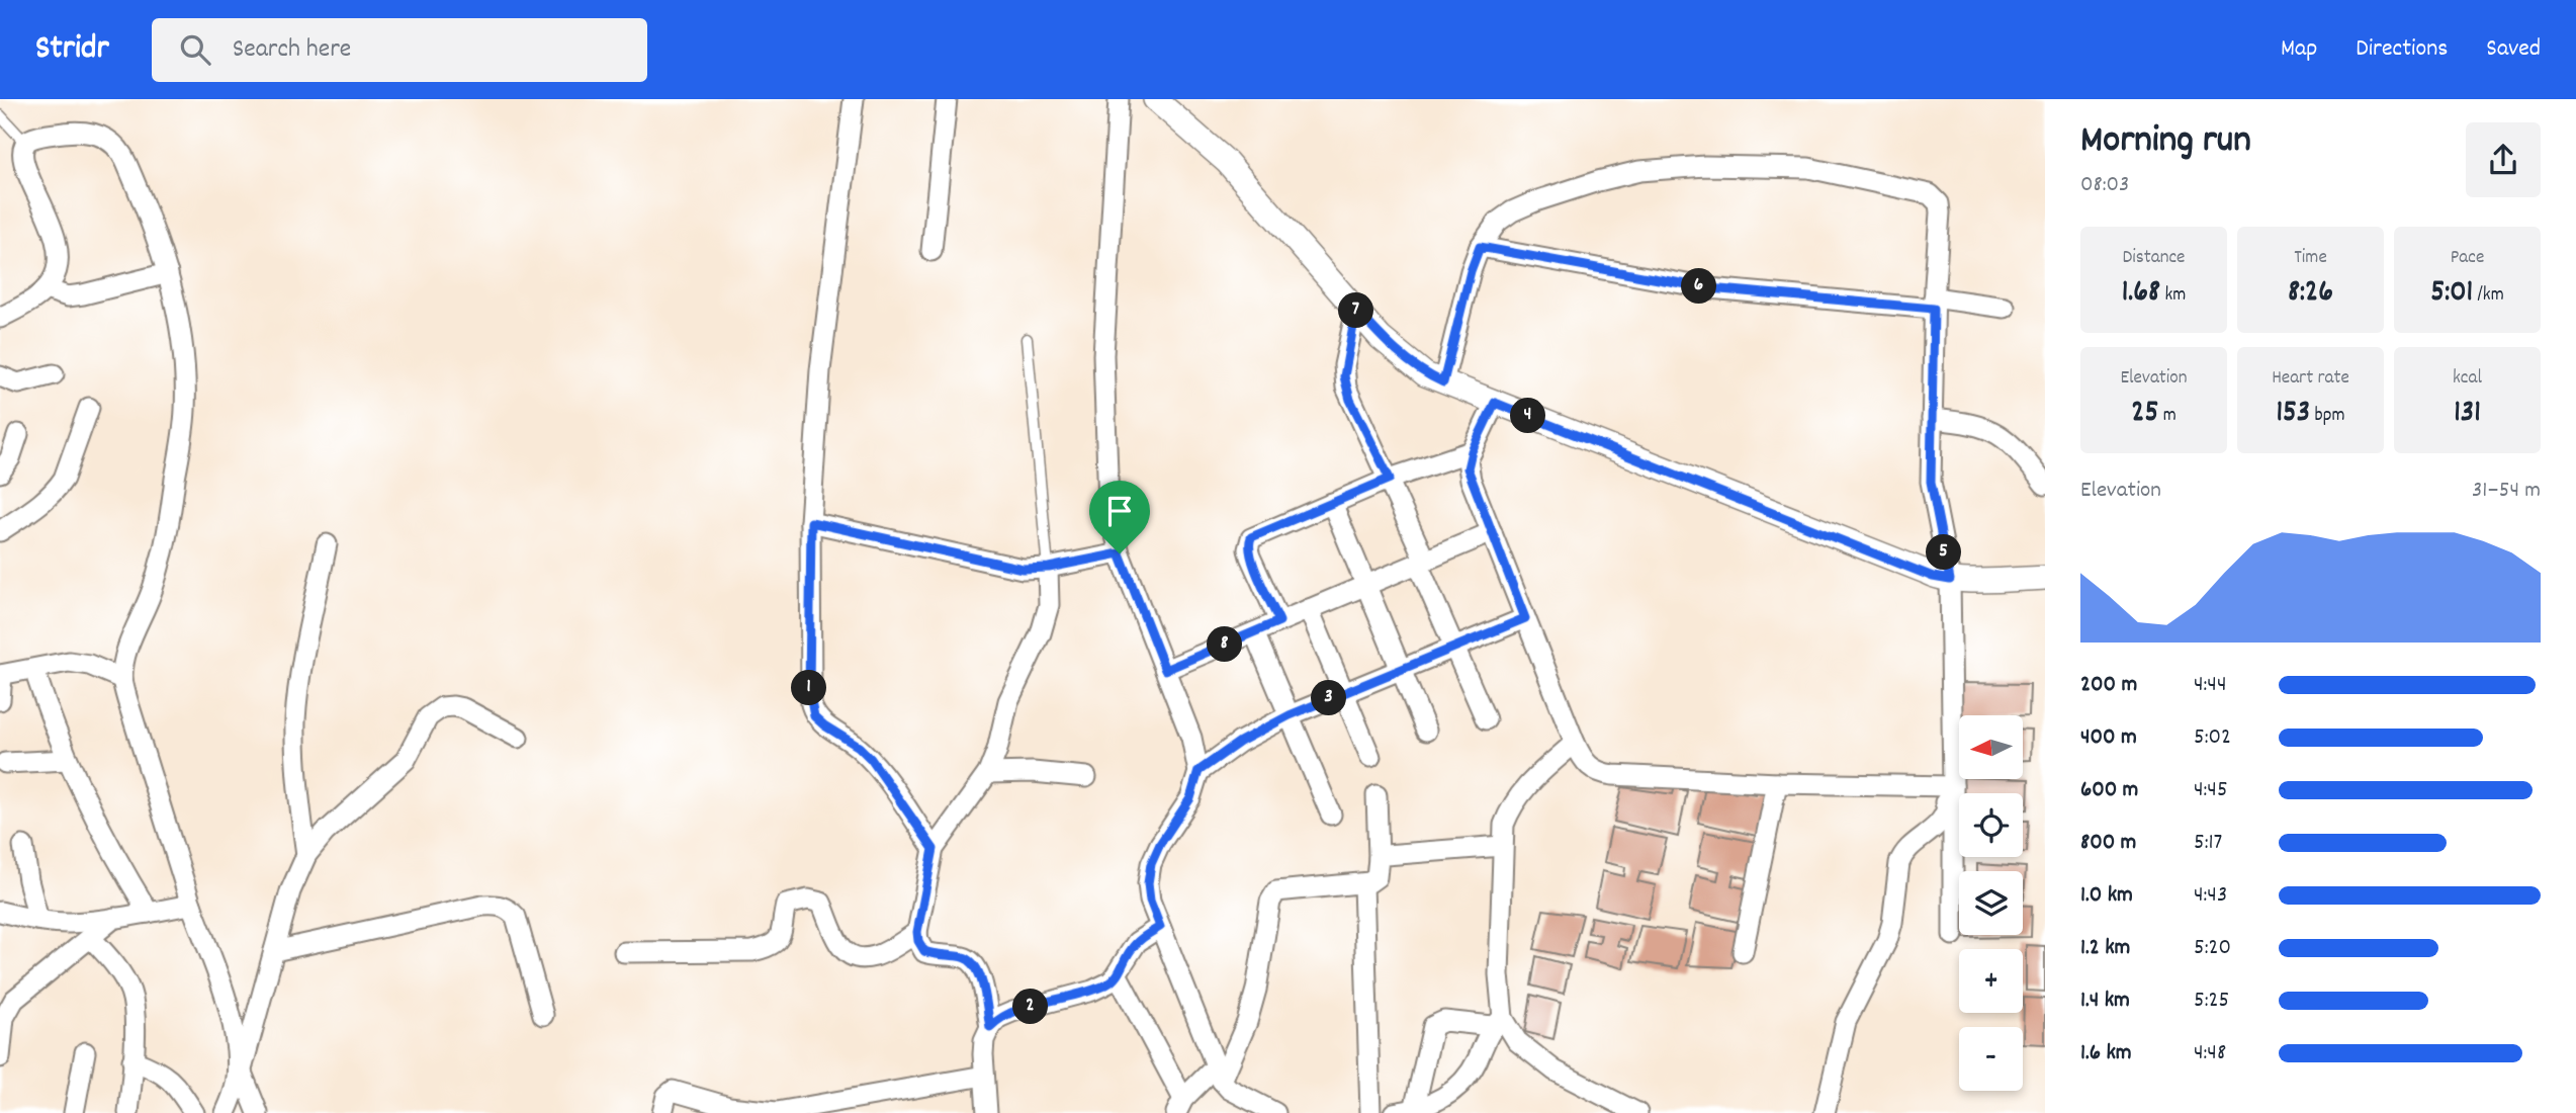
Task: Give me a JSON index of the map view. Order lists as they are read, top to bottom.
{
  "north": "left",
  "page": {
    "header": "Stridr",
    "search": "Search here",
    "nav": ["Map", "Directions", "Saved"],
    "heading": ["Morning run", "08:03"],
    "stats": [
      ["Distance", "1.68 km"],
      ["Time", "8:26"],
      ["Pace", "5:01 /km"],
      ["Elevation", "25 m"],
      ["Heart rate", "153 bpm"],
      ["kcal", "131"]
    ],
    "pins": [
      "6",
      "7",
      "4",
      "5",
      "8",
      "1",
      "3",
      "2"
    ],
    "chart": ["Elevation", "31–54 m"],
    "list": [
      {
        "name": "200 m",
        "note": "4:44"
      },
      {
        "name": "400 m",
        "note": "5:02"
      },
      {
        "name": "600 m",
        "note": "4:45"
      },
      {
        "name": "800 m",
        "note": "5:17"
      },
      {
        "name": "1.0 km",
        "note": "4:43"
      },
      {
        "name": "1.2 km",
        "note": "5:20"
      },
      {
        "name": "1.4 km",
        "note": "5:25"
      },
      {
        "name": "1.6 km",
        "note": "4:48"
      }
    ],
    "map_buttons": ["+", "−"]
  }
}
